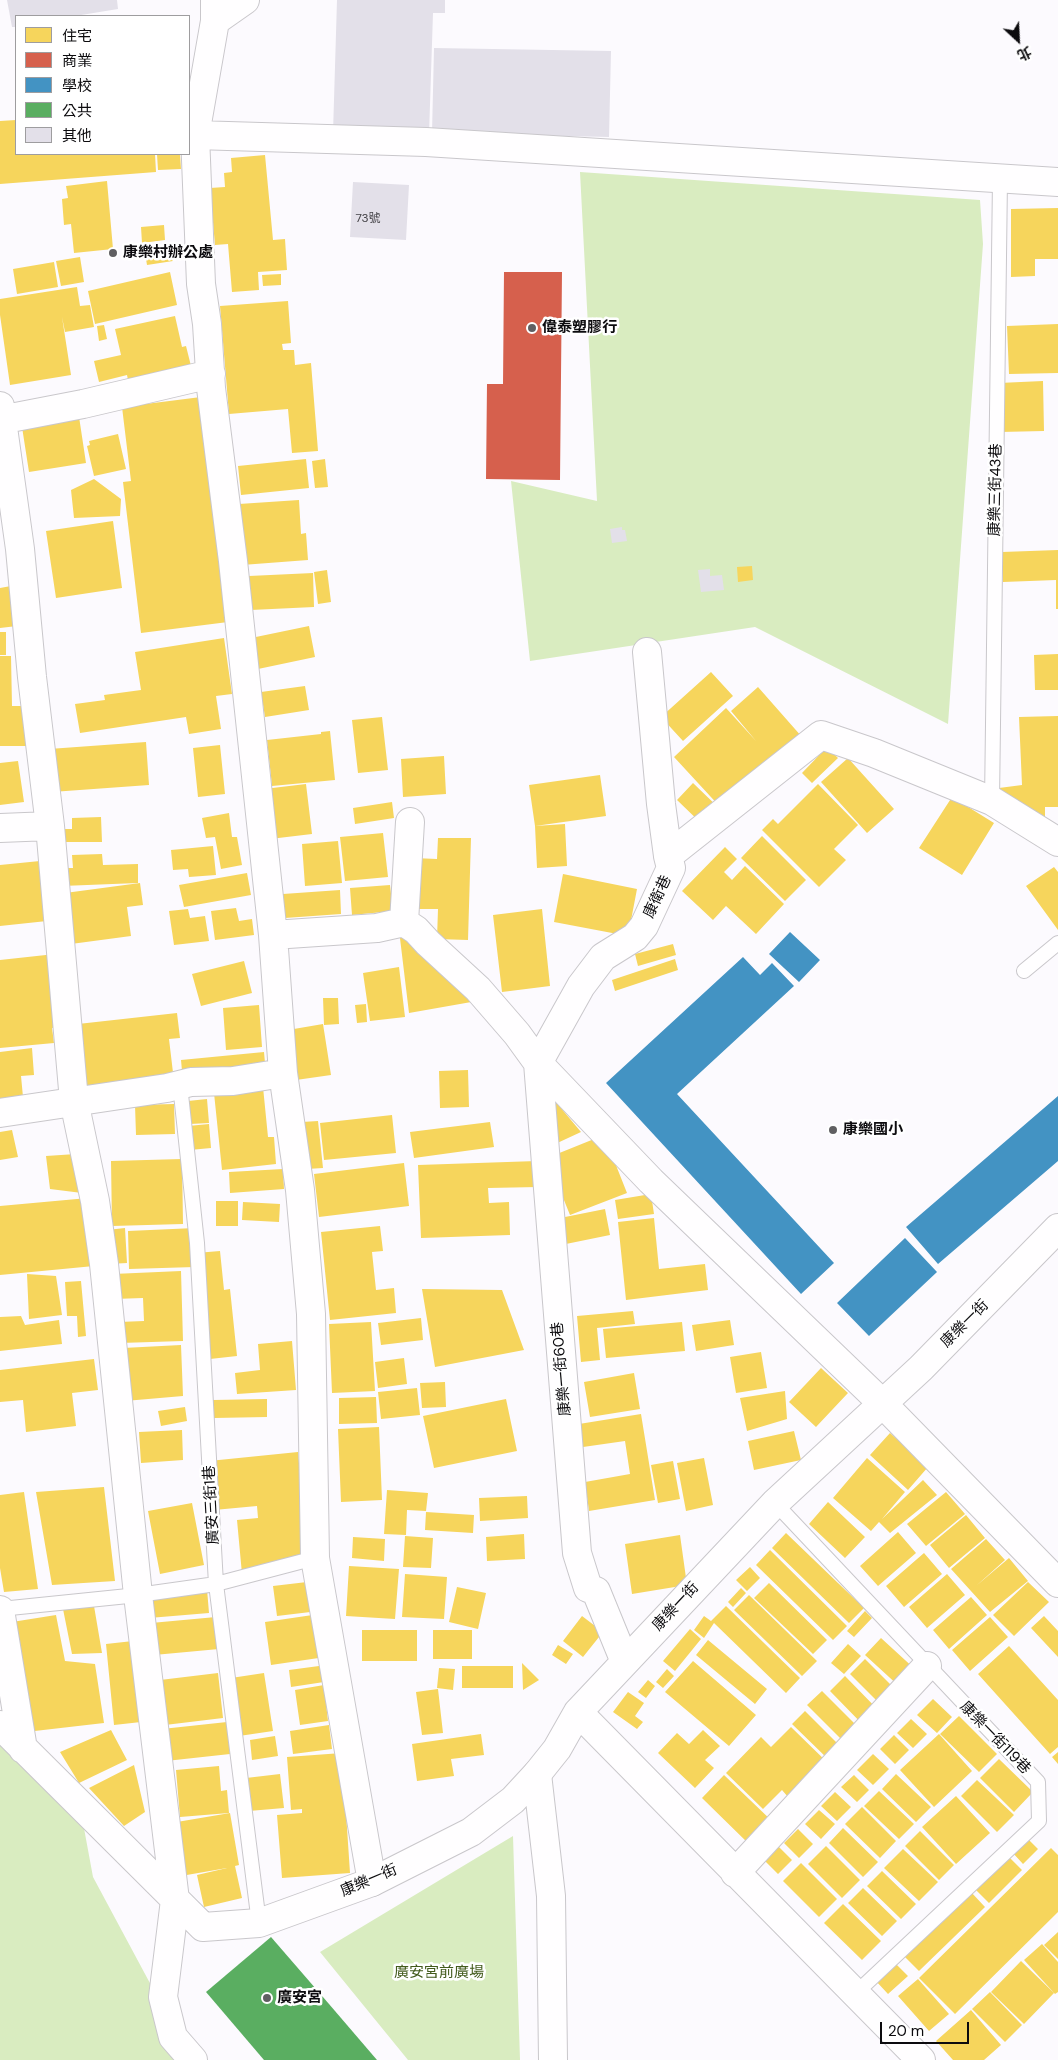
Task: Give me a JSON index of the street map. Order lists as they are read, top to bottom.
{
  "streets": {
    "street": ["康衛巷", "康樂一街", "康樂一街60巷"],
    "lane": ["康樂三街43巷", "廣安三街1巷", "康樂一街119巷"]
  },
  "crossings": [
    ["康樂三街43巷", "康衛巷"],
    ["康衛巷", "康樂一街60巷"],
    ["康樂一街", "康樂一街60巷"],
    ["康樂一街", "廣安三街1巷"],
    ["康樂一街", "康樂一街119巷"]
  ],
  "parks": ["廣安宮前廣場"],
  "places": [
    "康樂村辦公處",
    "偉泰塑膠行",
    "康樂國小",
    "廣安宮"
  ],
  "house_numbers": ["73號"],
  "legend": [
    "住宅",
    "商業",
    "學校",
    "公共",
    "其他"
  ],
  "scale_bar": "20 m",
  "north": "bottom right"
}
